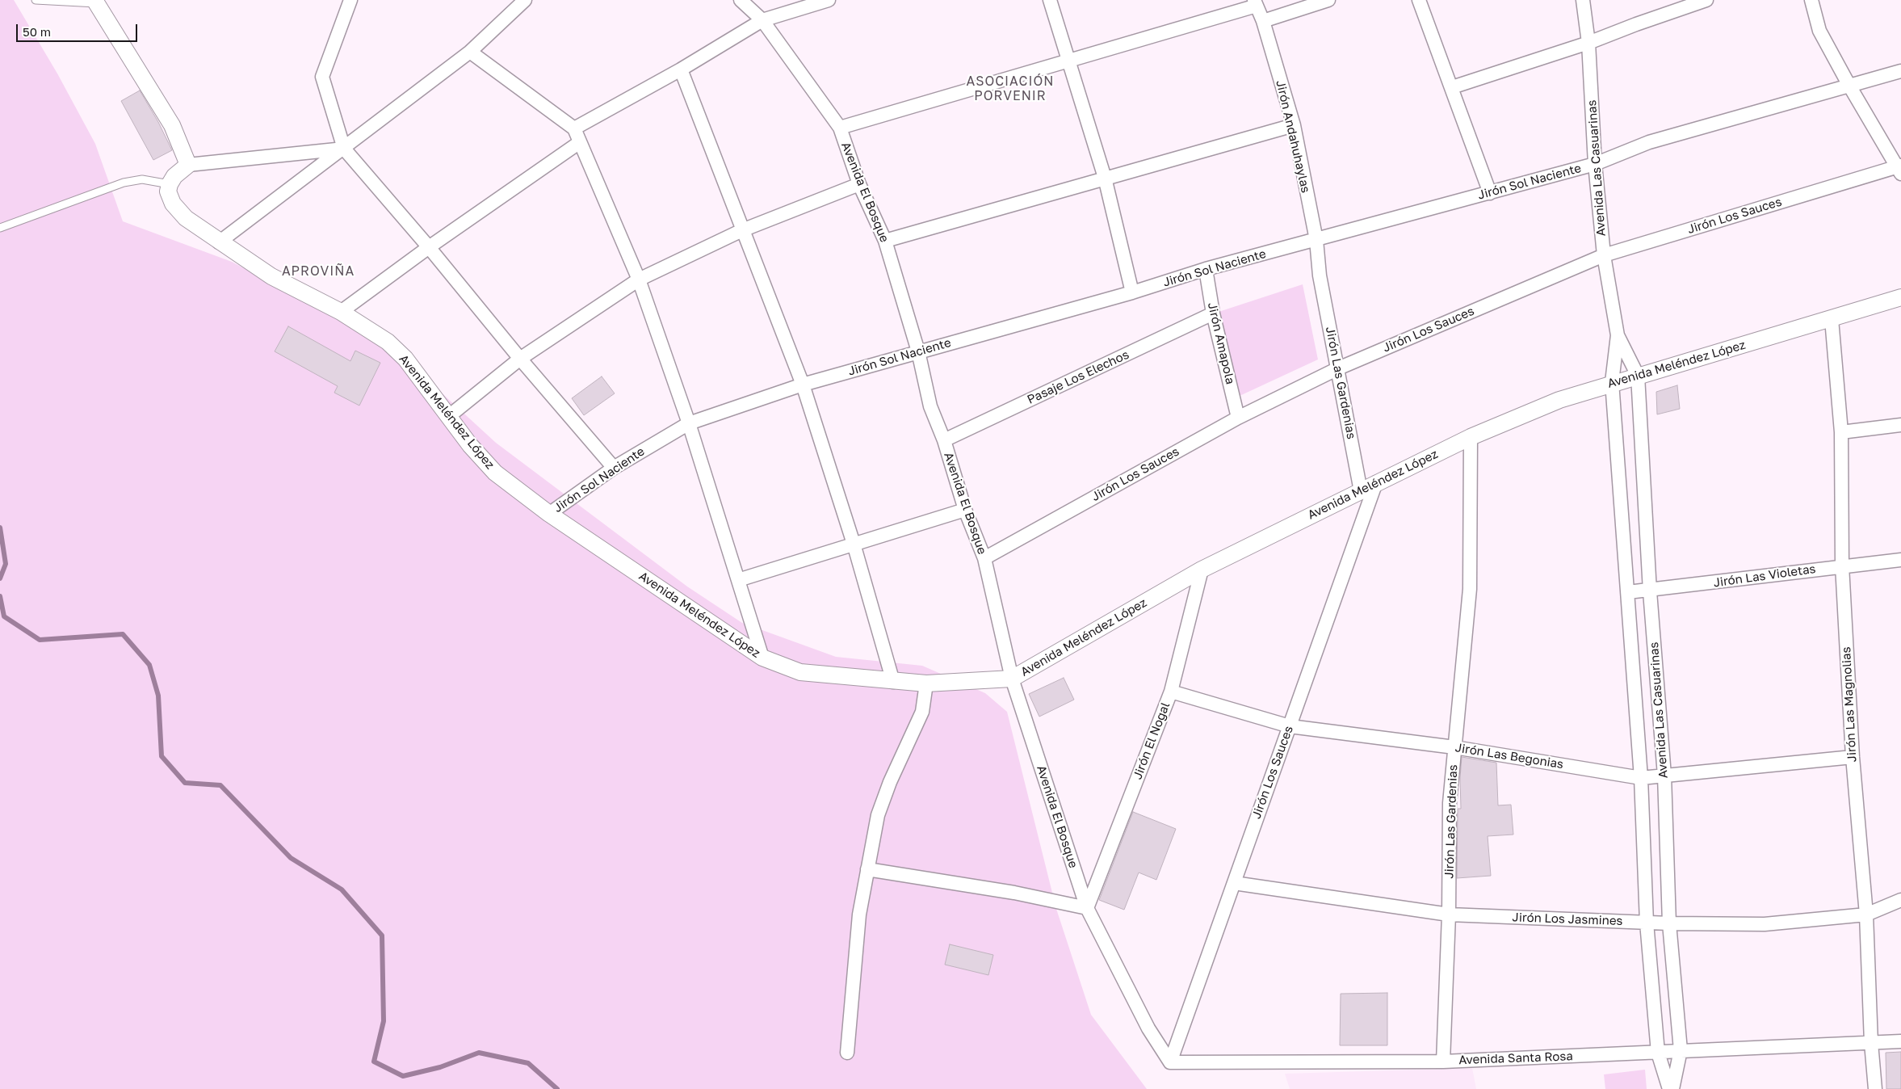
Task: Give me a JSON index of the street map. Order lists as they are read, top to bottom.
{
  "streets": {
    "street": [
      "Jirón Andahuhaylas",
      "Avenida Las Casuarinas",
      "Jirón Sol Naciente",
      "Avenida El Bosque",
      "Jirón Los Sauces",
      "Jirón Amapola",
      "Avenida Meléndez López",
      "Pasaje Los Elechos",
      "Jirón Las Gardenias",
      "Jirón Las Violetas",
      "Jirón Las Magnolias",
      "Jirón El Nogal",
      "Jirón Las Begonias",
      "Jirón Los Jasmines",
      "Avenida Santa Rosa"
    ]
  },
  "crossings": [
    ["Jirón Andahuhaylas", "Jirón Sol Naciente"],
    ["Jirón Andahuhaylas", "Jirón Las Gardenias"],
    ["Avenida Las Casuarinas", "Jirón Sol Naciente"],
    ["Avenida Las Casuarinas", "Jirón Los Sauces"],
    ["Avenida Las Casuarinas", "Avenida Meléndez López"],
    ["Avenida Las Casuarinas", "Jirón Las Violetas"],
    ["Avenida Las Casuarinas", "Jirón Las Begonias"],
    ["Avenida Las Casuarinas", "Jirón Los Jasmines"],
    ["Avenida Las Casuarinas", "Avenida Santa Rosa"],
    ["Jirón Sol Naciente", "Avenida El Bosque"],
    ["Jirón Sol Naciente", "Jirón Amapola"],
    ["Jirón Sol Naciente", "Avenida Meléndez López"],
    ["Avenida El Bosque", "Jirón Los Sauces"],
    ["Avenida El Bosque", "Avenida Meléndez López"],
    ["Avenida El Bosque", "Pasaje Los Elechos"],
    ["Avenida El Bosque", "Jirón El Nogal"],
    ["Avenida El Bosque", "Avenida Santa Rosa"],
    ["Jirón Los Sauces", "Jirón Amapola"],
    ["Jirón Los Sauces", "Avenida Meléndez López"],
    ["Jirón Los Sauces", "Jirón Las Gardenias"],
    ["Jirón Los Sauces", "Jirón Las Begonias"],
    ["Jirón Los Sauces", "Jirón Los Jasmines"],
    ["Jirón Los Sauces", "Avenida Santa Rosa"],
    ["Jirón Amapola", "Pasaje Los Elechos"],
    ["Avenida Meléndez López", "Jirón Las Gardenias"],
    ["Avenida Meléndez López", "Jirón Las Magnolias"],
    ["Avenida Meléndez López", "Jirón El Nogal"],
    ["Jirón Las Gardenias", "Jirón Las Begonias"],
    ["Jirón Las Gardenias", "Jirón Los Jasmines"],
    ["Jirón Las Gardenias", "Avenida Santa Rosa"],
    ["Jirón Las Violetas", "Jirón Las Magnolias"],
    ["Jirón Las Magnolias", "Jirón Las Begonias"],
    ["Jirón Las Magnolias", "Jirón Los Jasmines"],
    ["Jirón Las Magnolias", "Avenida Santa Rosa"],
    ["Jirón El Nogal", "Jirón Las Begonias"]
  ],
  "districts": ["ASOCIACIÓN PORVENIR", "APROVIÑA"],
  "scale_bar": "50 m"
}
